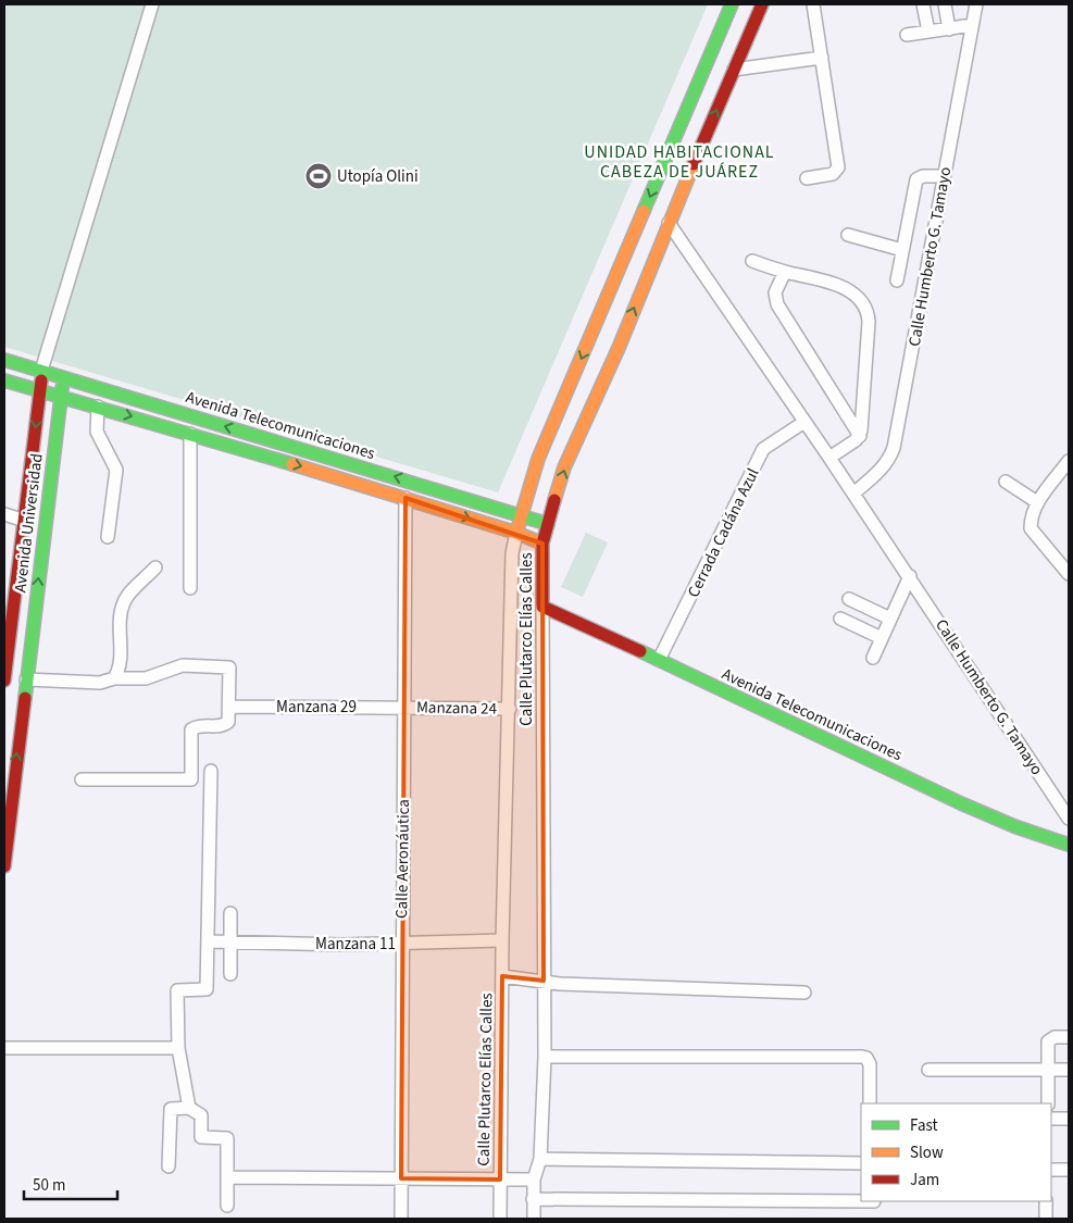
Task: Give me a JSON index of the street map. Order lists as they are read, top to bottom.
{
  "streets": {
    "street": [
      "Calle Humberto G. Tamayo",
      "Avenida Telecomunicaciones",
      "Avenida Universidad",
      "Cerrada Cadána Azul",
      "Calle Plutarco Elías Calles",
      "Manzana 29",
      "Manzana 24",
      "Calle Aeronáutica",
      "Manzana 11"
    ]
  },
  "crossings": [
    ["Calle Humberto G. Tamayo", "Cerrada Cadána Azul"],
    ["Calle Humberto G. Tamayo", "Calle Plutarco Elías Calles"],
    ["Avenida Telecomunicaciones", "Avenida Universidad"],
    ["Avenida Telecomunicaciones", "Cerrada Cadána Azul"],
    ["Avenida Telecomunicaciones", "Calle Plutarco Elías Calles"],
    ["Avenida Telecomunicaciones", "Calle Aeronáutica"],
    ["Calle Plutarco Elías Calles", "Manzana 24"],
    ["Calle Plutarco Elías Calles", "Manzana 11"],
    ["Manzana 29", "Manzana 24"],
    ["Manzana 29", "Calle Aeronáutica"],
    ["Manzana 24", "Calle Aeronáutica"],
    ["Calle Aeronáutica", "Manzana 11"]
  ],
  "districts": ["UNIDAD HABITACIONAL CABEZA DE JUÁREZ"],
  "places": {
    "sports": ["Utopía Olini"]
  },
  "legend": ["Fast", "Slow", "Jam"],
  "scale_bar": "50 m"
}
